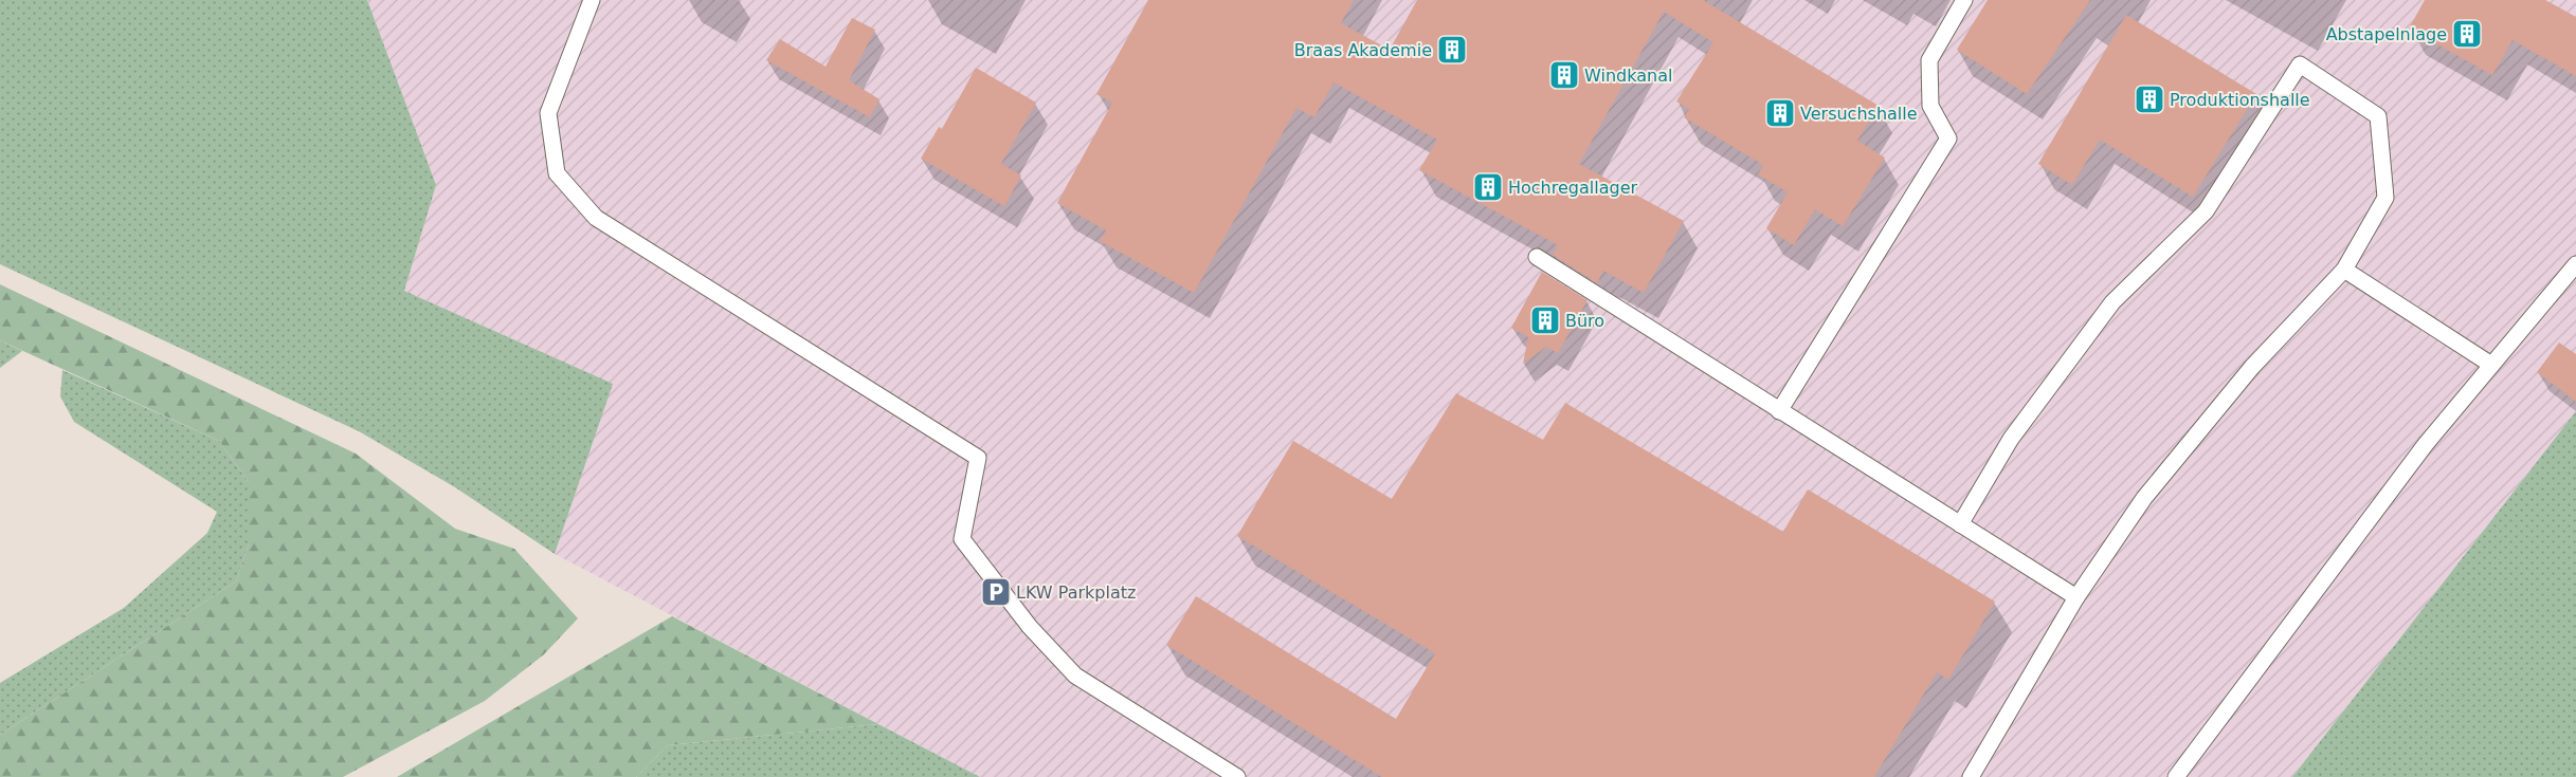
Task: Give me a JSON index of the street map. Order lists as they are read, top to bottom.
{
  "places": {
    "building": [
      "Abstapelnlage",
      "Braas Akademie",
      "Windkanal",
      "Produktionshalle",
      "Versuchshalle",
      "Hochregallager",
      "Büro"
    ],
    "parking": ["LKW Parkplatz"]
  }
}
